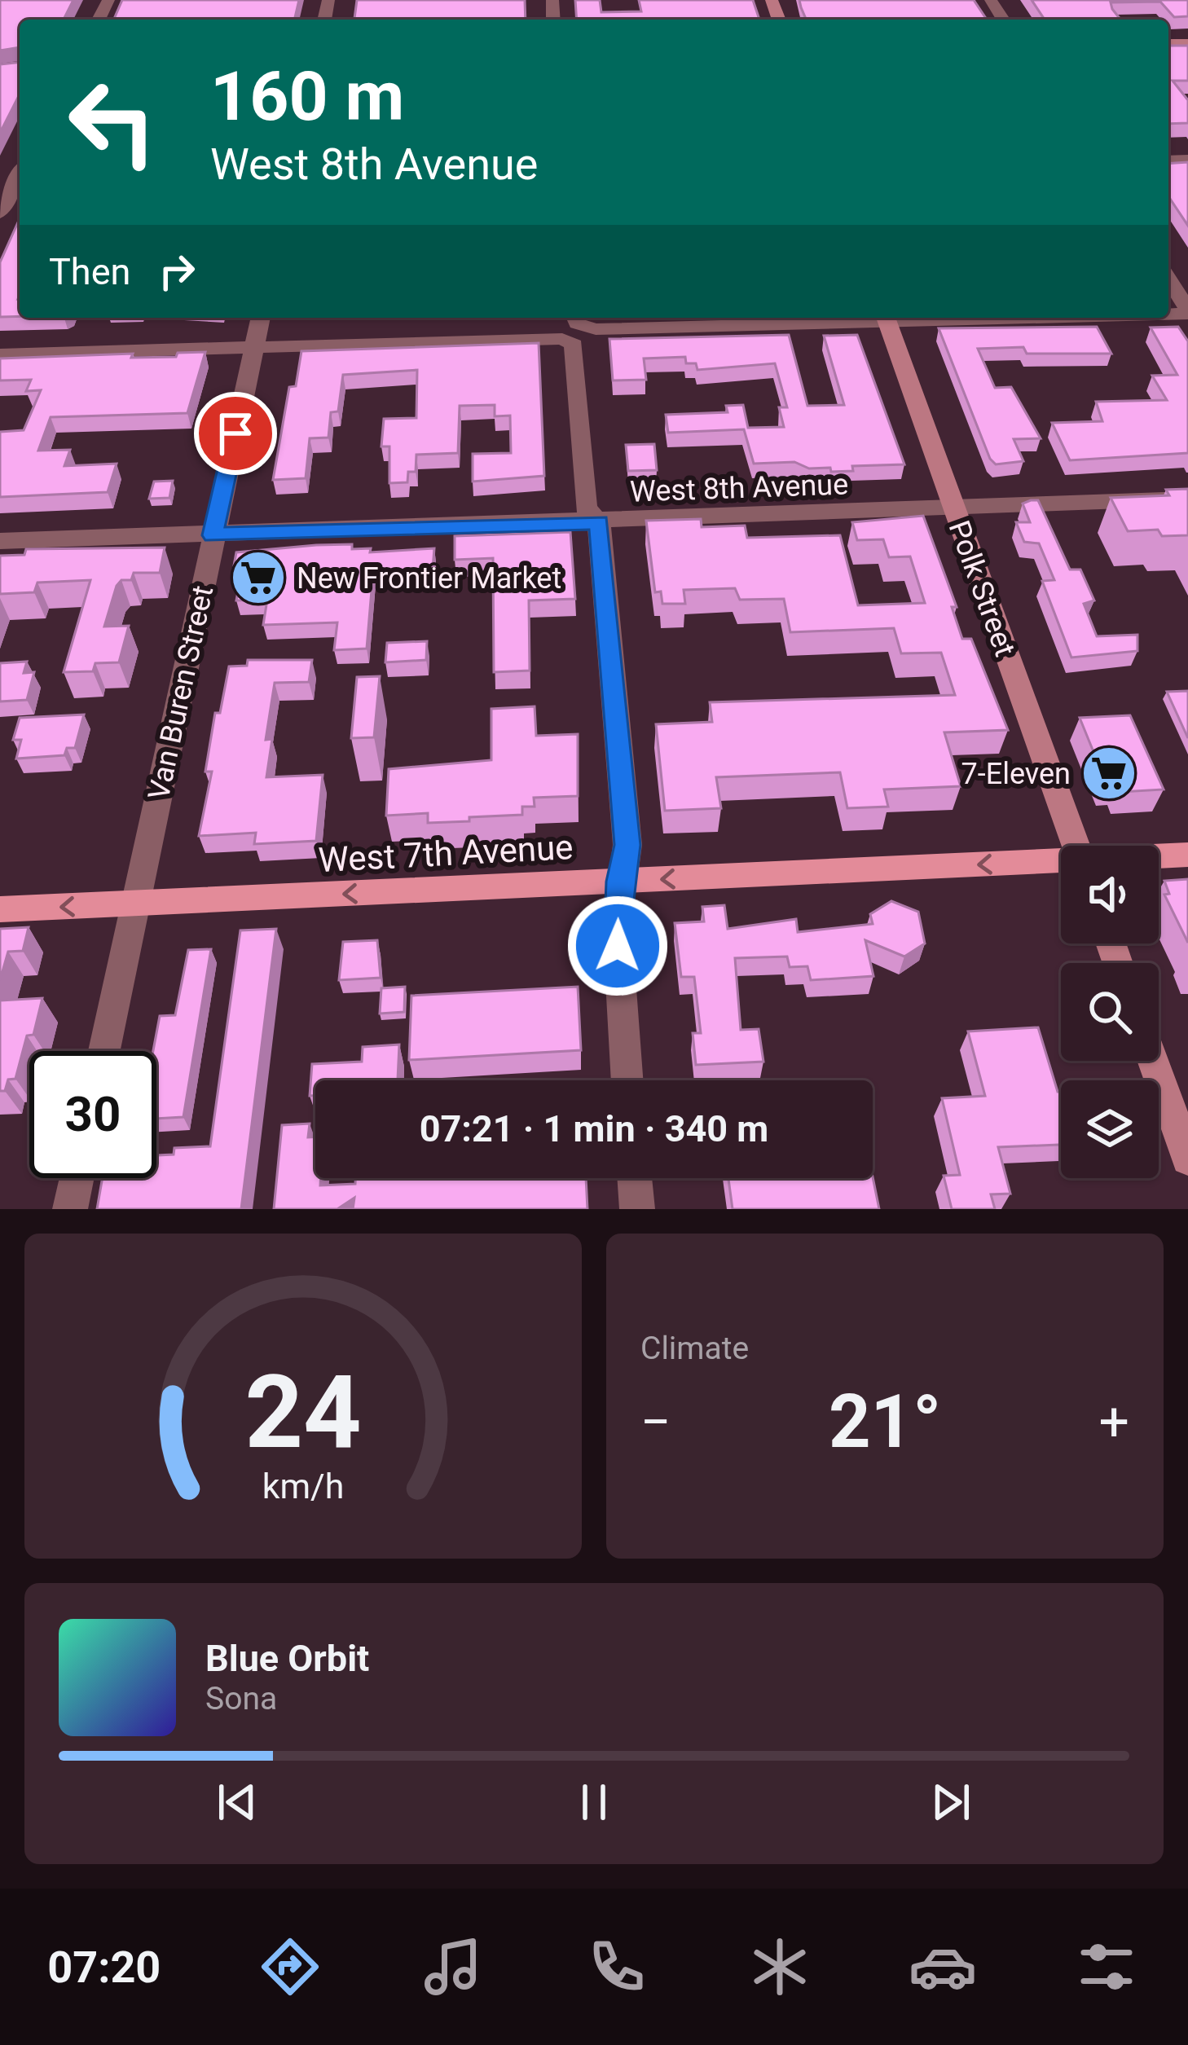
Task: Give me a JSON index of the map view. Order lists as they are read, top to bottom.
{
  "streets": {
    "main road": ["West 7th Avenue"],
    "street": ["West 8th Avenue", "Polk Street", "Van Buren Street"]
  },
  "crossings": [
    ["West 8th Avenue", "Polk Street"],
    ["West 8th Avenue", "Van Buren Street"],
    ["Van Buren Street", "West 7th Avenue"]
  ],
  "one_way": ["West 7th Avenue"],
  "places": {
    "supermarket": ["New Frontier Market", "7-Eleven"]
  },
  "page": {
    "turn": ["160 m", "West 8th Avenue"],
    "then": "Then",
    "limit": "30",
    "trip": "07:21 · 1 min · 340 m",
    "tile": "Climate",
    "heat": ["−", "21°", "+"],
    "song": ["Blue Orbit", "Sona"],
    "tabs": "07:20",
    "gauge": ["24", "km/h"]
  }
}
